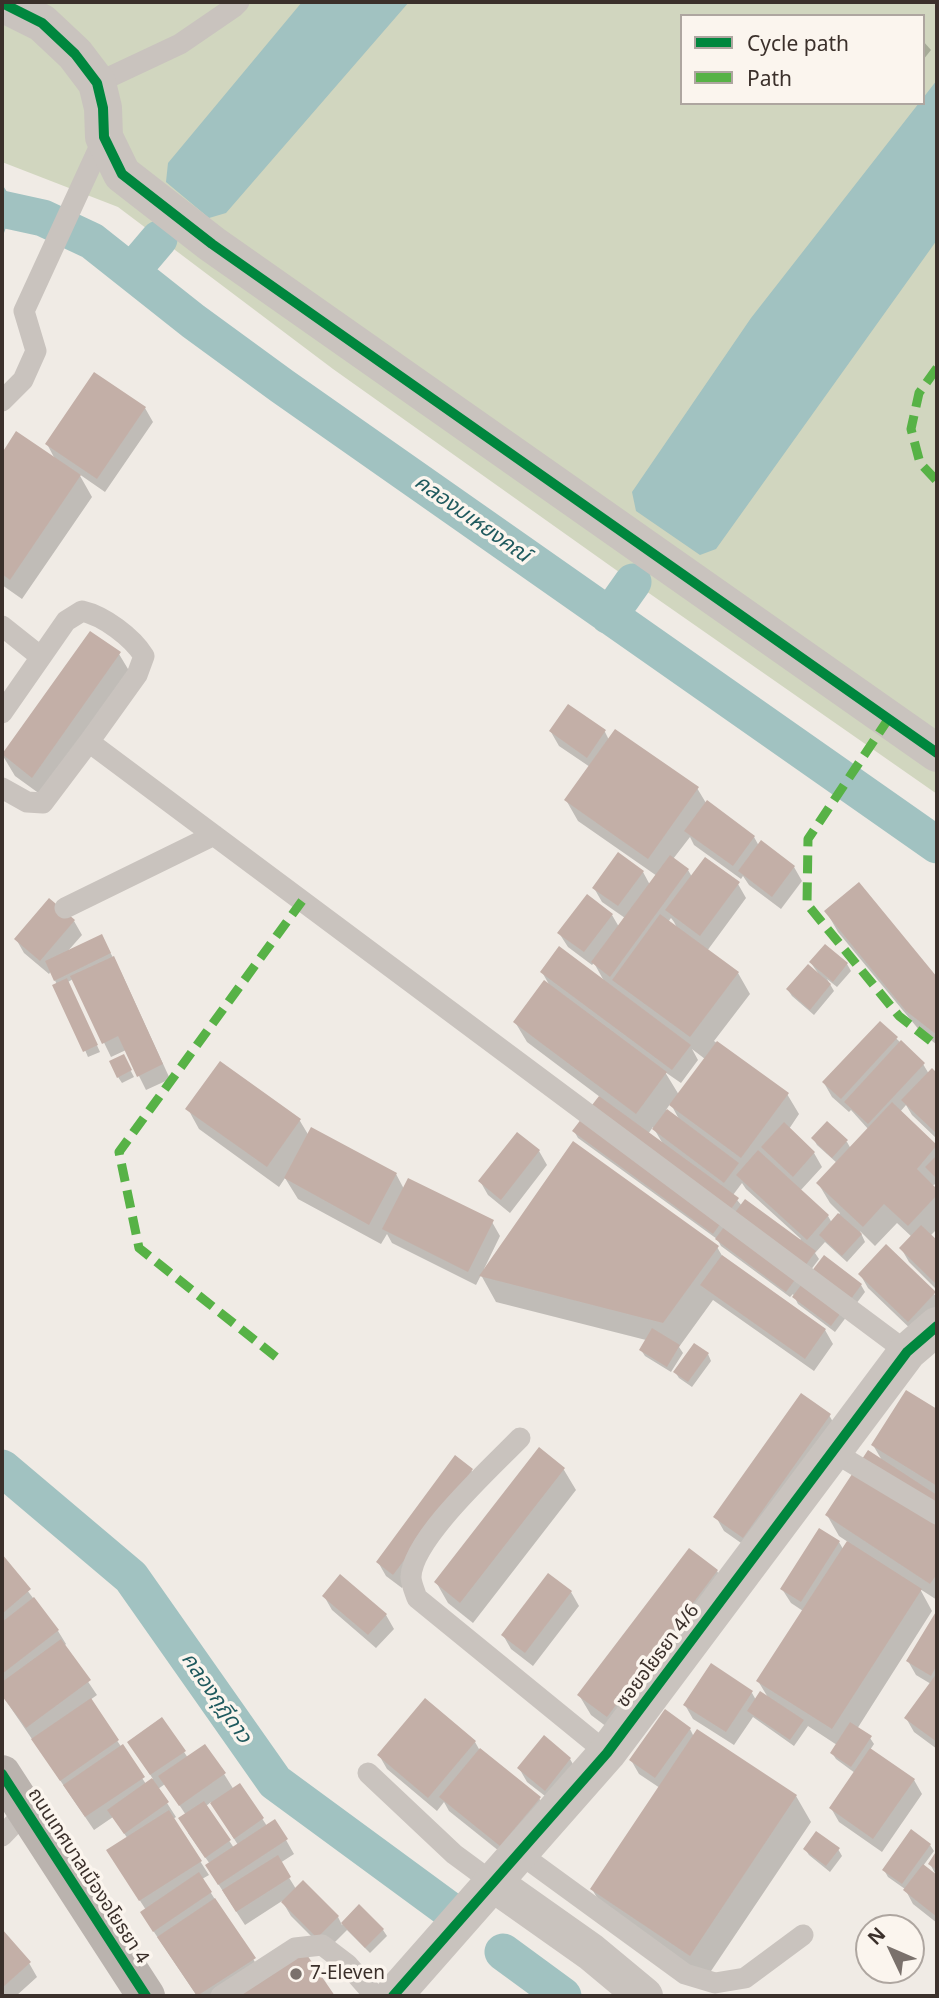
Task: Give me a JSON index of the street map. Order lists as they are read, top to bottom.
{
  "streets": {
    "street": ["ซอยอโยธยา 4/6", "ถนนเทศบาลเมืองอโยธยา 4"]
  },
  "water": ["คลองมเหยงคณ์", "คลองกุฎีดาว"],
  "places": ["7-Eleven"],
  "legend": ["Cycle path", "Path"],
  "north": "top left"
}
